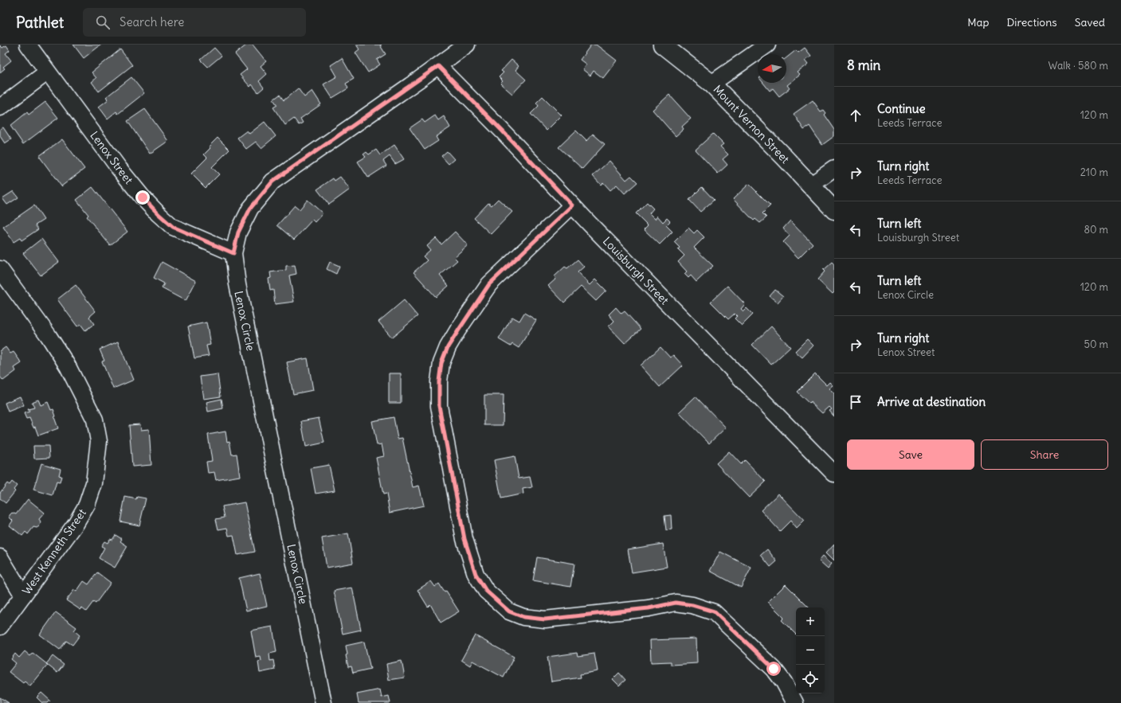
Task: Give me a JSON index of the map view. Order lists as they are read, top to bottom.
{
  "streets": {
    "main road": ["Mount Vernon Street"],
    "street": [
      "Lenox Street",
      "Louisburgh Street",
      "Lenox Circle",
      "West Kenneth Street"
    ]
  },
  "crossings": [
    ["Lenox Street", "Lenox Circle"],
    ["Louisburgh Street", "Lenox Circle"]
  ],
  "north": "left",
  "page": {
    "header": "Pathlet",
    "search": "Search here",
    "nav": ["Map", "Directions", "Saved"],
    "heading": ["8 min", "Walk · 580 m"],
    "list": [
      ["Continue", "Leeds Terrace", "120 m"],
      ["Turn right", "Leeds Terrace", "210 m"],
      ["Turn left", "Louisburgh Street", "80 m"],
      ["Turn left", "Lenox Circle", "120 m"],
      ["Turn right", "Lenox Street", "50 m"],
      "Arrive at destination"
    ],
    "buttons": ["Save", "Share"],
    "map_buttons": ["+", "−"]
  }
}
